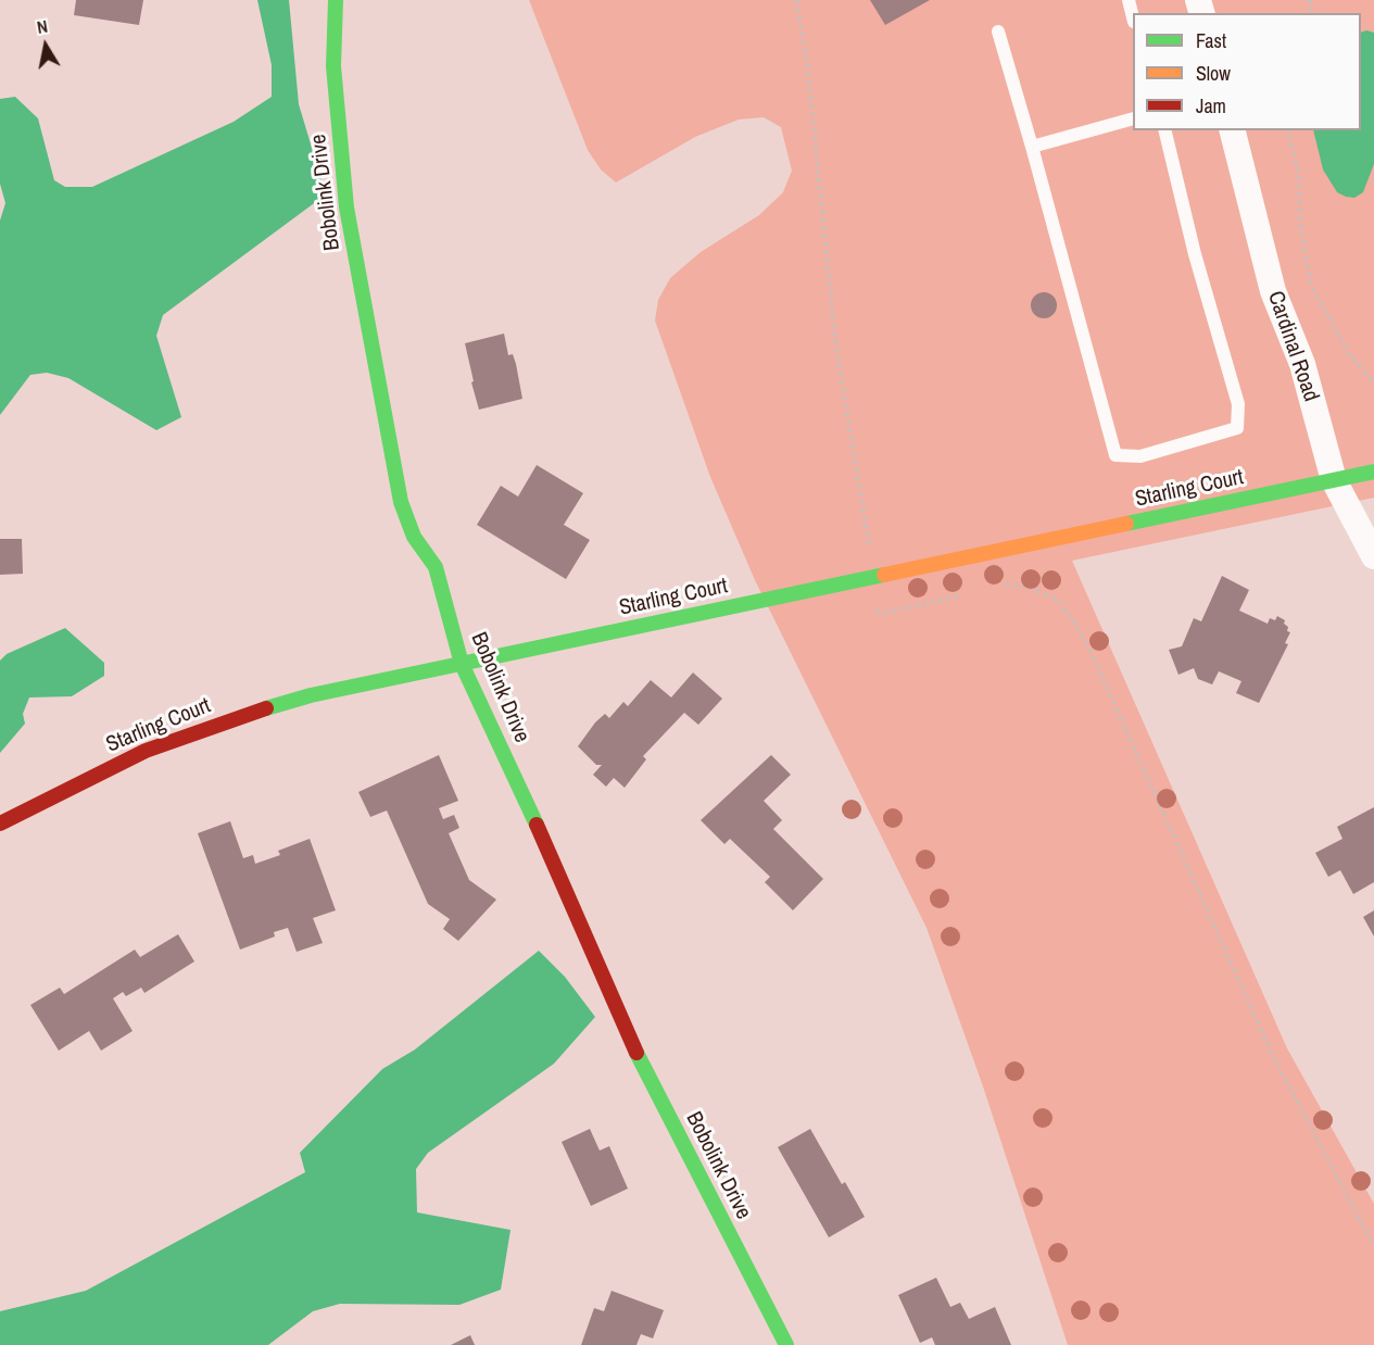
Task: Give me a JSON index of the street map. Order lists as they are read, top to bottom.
{
  "streets": {
    "street": ["Bobolink Drive", "Cardinal Road", "Starling Court"]
  },
  "crossings": [
    ["Bobolink Drive", "Starling Court"],
    ["Cardinal Road", "Starling Court"]
  ],
  "legend": ["Fast", "Slow", "Jam"],
  "north": "top"
}
